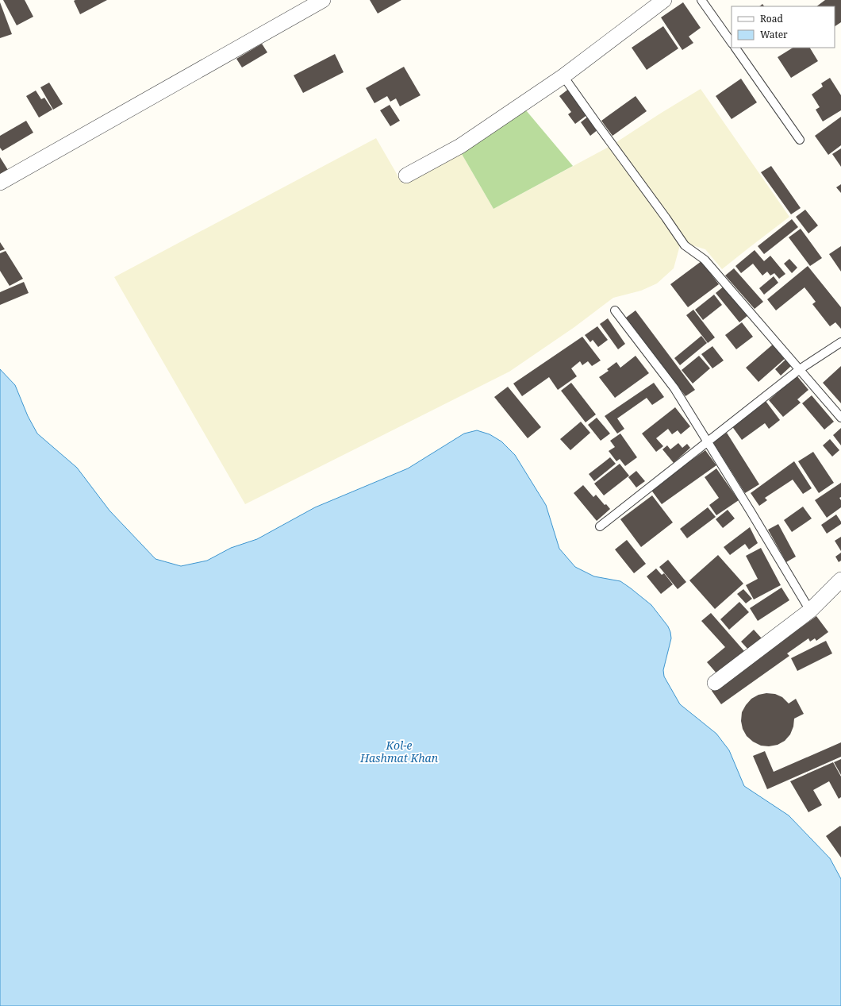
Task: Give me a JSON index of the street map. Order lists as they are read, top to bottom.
{
  "water": ["Kol-e Hashmat Khan"],
  "legend": ["Road", "Water"]
}
